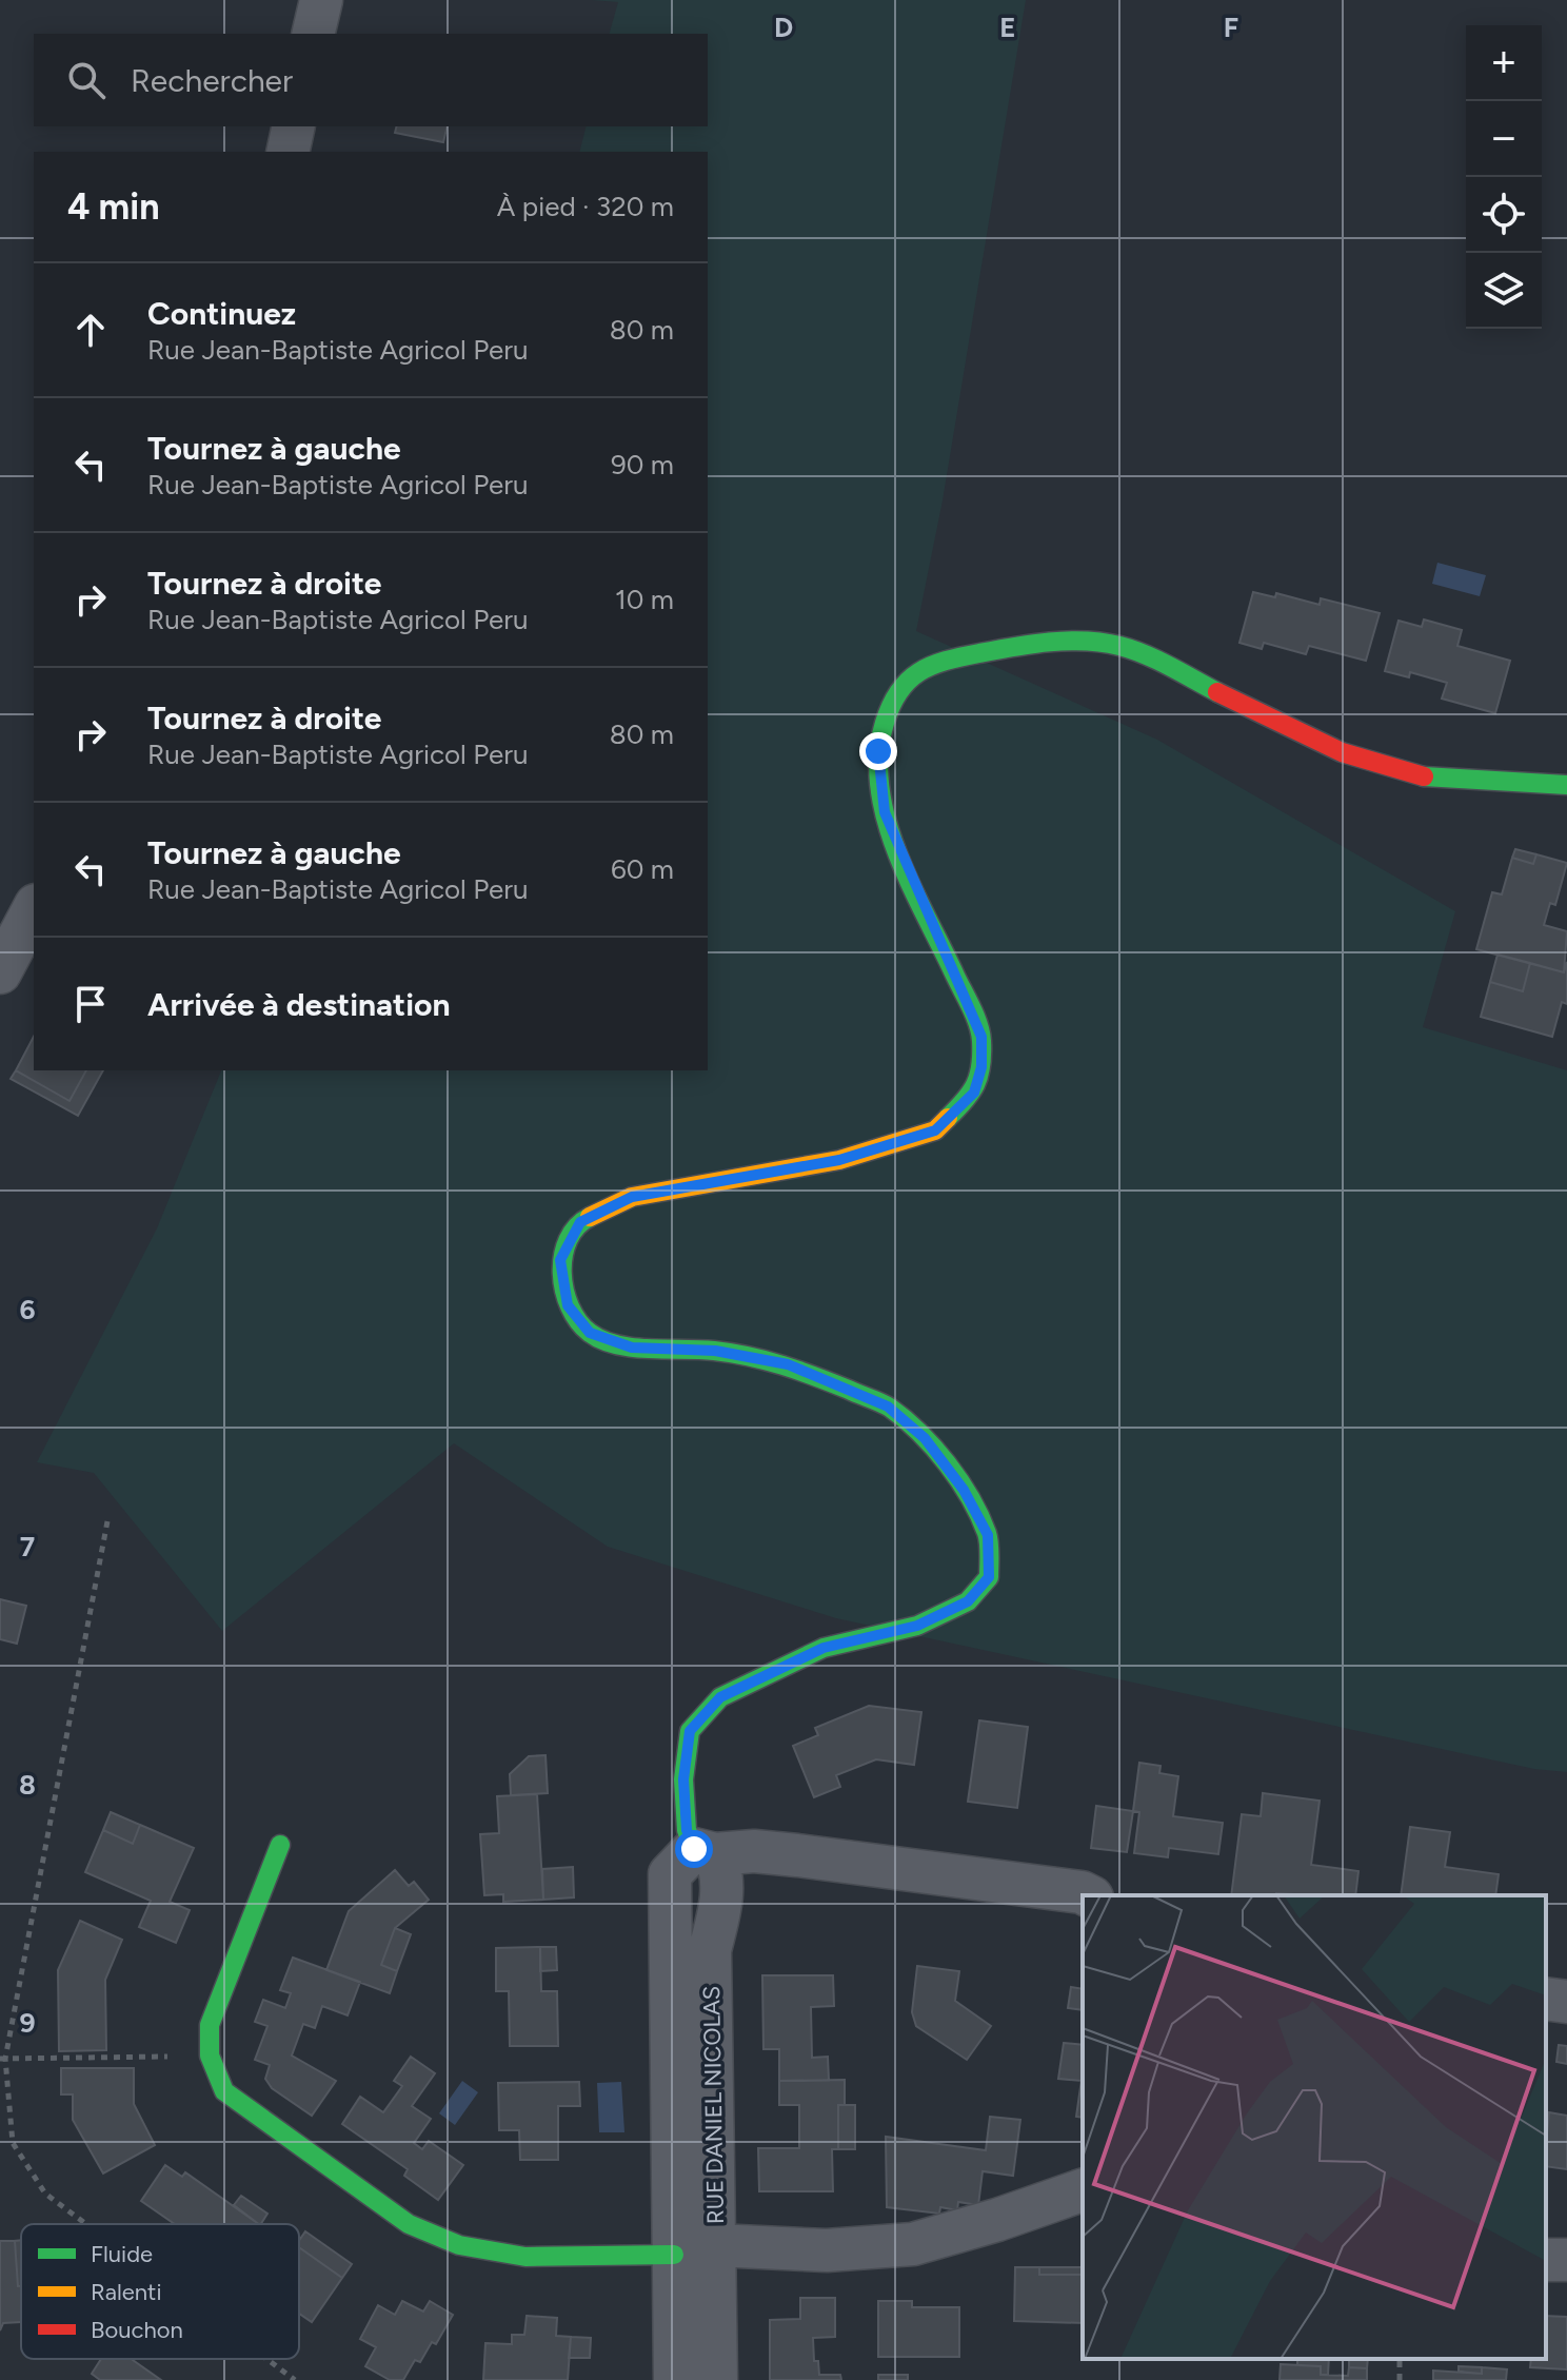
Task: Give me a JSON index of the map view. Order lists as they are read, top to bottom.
{
  "streets": {
    "street": ["RUE DANIEL NICOLAS"]
  },
  "legend": ["Fluide", "Ralenti", "Bouchon"],
  "page": {
    "map_buttons": ["+", "−"],
    "search": "Rechercher",
    "heading": ["4 min", "À pied · 320 m"],
    "list": [
      ["Continuez", "Rue Jean-Baptiste Agricol Peru", "80 m"],
      ["Tournez à gauche", "Rue Jean-Baptiste Agricol Peru", "90 m"],
      ["Tournez à droite", "Rue Jean-Baptiste Agricol Peru", "10 m"],
      ["Tournez à droite", "Rue Jean-Baptiste Agricol Peru", "80 m"],
      ["Tournez à gauche", "Rue Jean-Baptiste Agricol Peru", "60 m"],
      "Arrivée à destination"
    ]
  },
  "grid": {
    "columns": ["D", "E", "F"],
    "rows": [
      "6",
      "7",
      "8",
      "9"
    ]
  }
}
